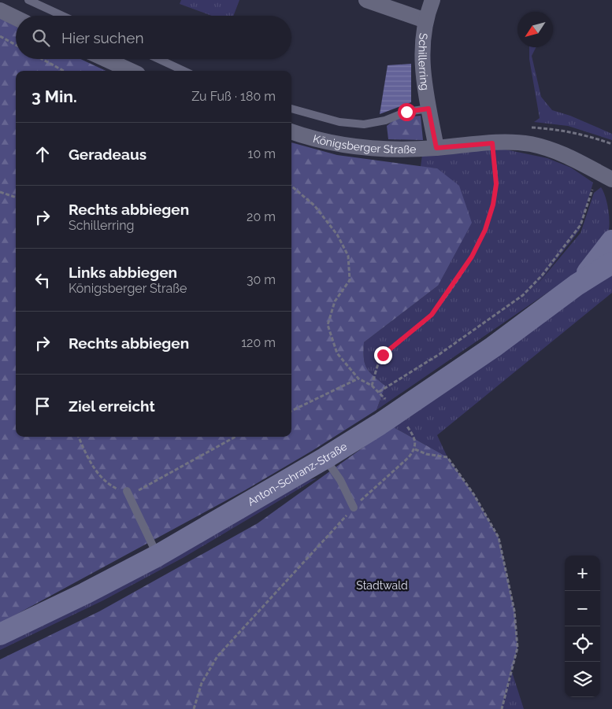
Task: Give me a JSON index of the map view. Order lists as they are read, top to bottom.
{
  "streets": {
    "main road": ["Anton-Schranz-Straße"],
    "street": ["Schillerring", "Königsberger Straße"]
  },
  "crossings": [
    ["Schillerring", "Königsberger Straße"]
  ],
  "parks": ["Stadtwald"],
  "north": "bottom left",
  "page": {
    "search": "Hier suchen",
    "heading": ["3 Min.", "Zu Fuß · 180 m"],
    "list": [
      ["Geradeaus", "10 m"],
      ["Rechts abbiegen", "Schillerring", "20 m"],
      ["Links abbiegen", "Königsberger Straße", "30 m"],
      ["Rechts abbiegen", "120 m"],
      "Ziel erreicht"
    ],
    "map_buttons": ["+", "−"]
  }
}
